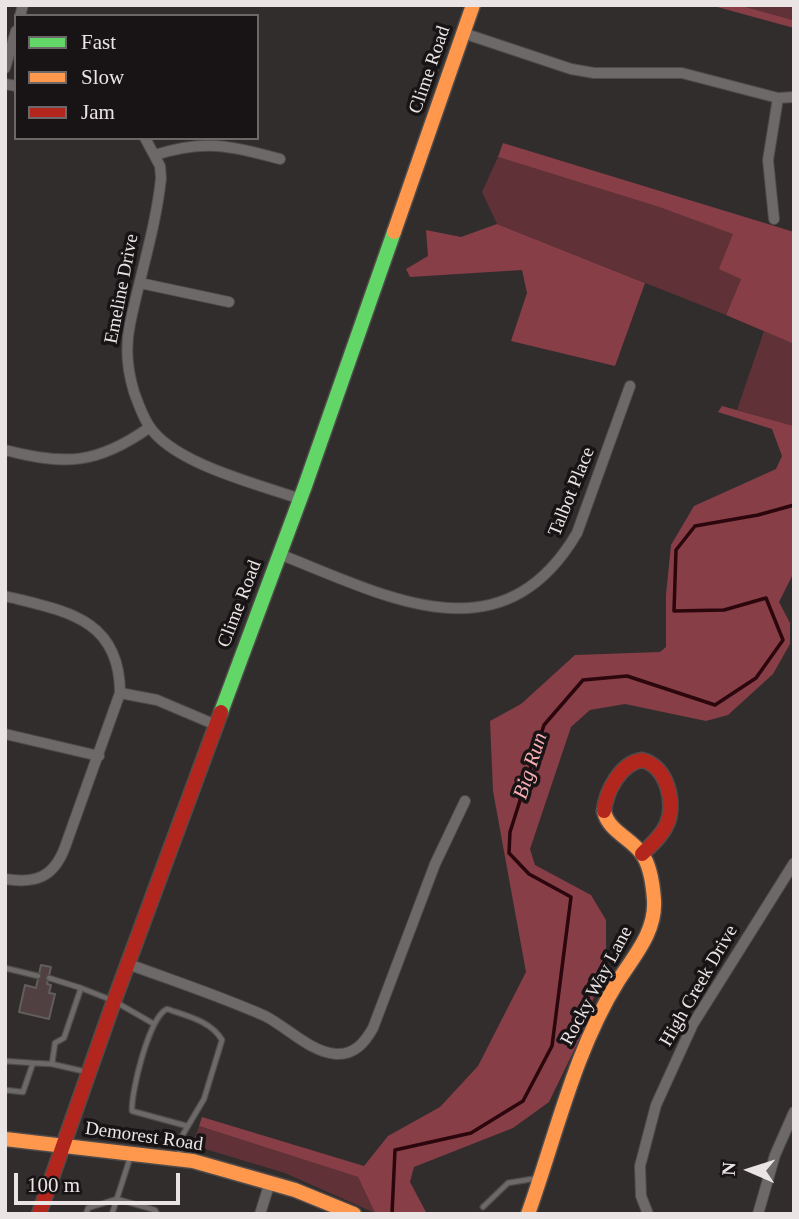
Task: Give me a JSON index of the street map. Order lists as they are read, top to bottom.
{
  "streets": {
    "main road": ["Clime Road", "Rocky Way Lane", "Demorest Road"],
    "street": ["Emeline Drive", "Talbot Place", "High Creek Drive"]
  },
  "crossings": [
    ["Clime Road", "Emeline Drive"],
    ["Clime Road", "Talbot Place"],
    ["Clime Road", "Demorest Road"]
  ],
  "water": ["Big Run"],
  "legend": ["Fast", "Slow", "Jam"],
  "scale_bar": "100 m",
  "north": "left"
}
